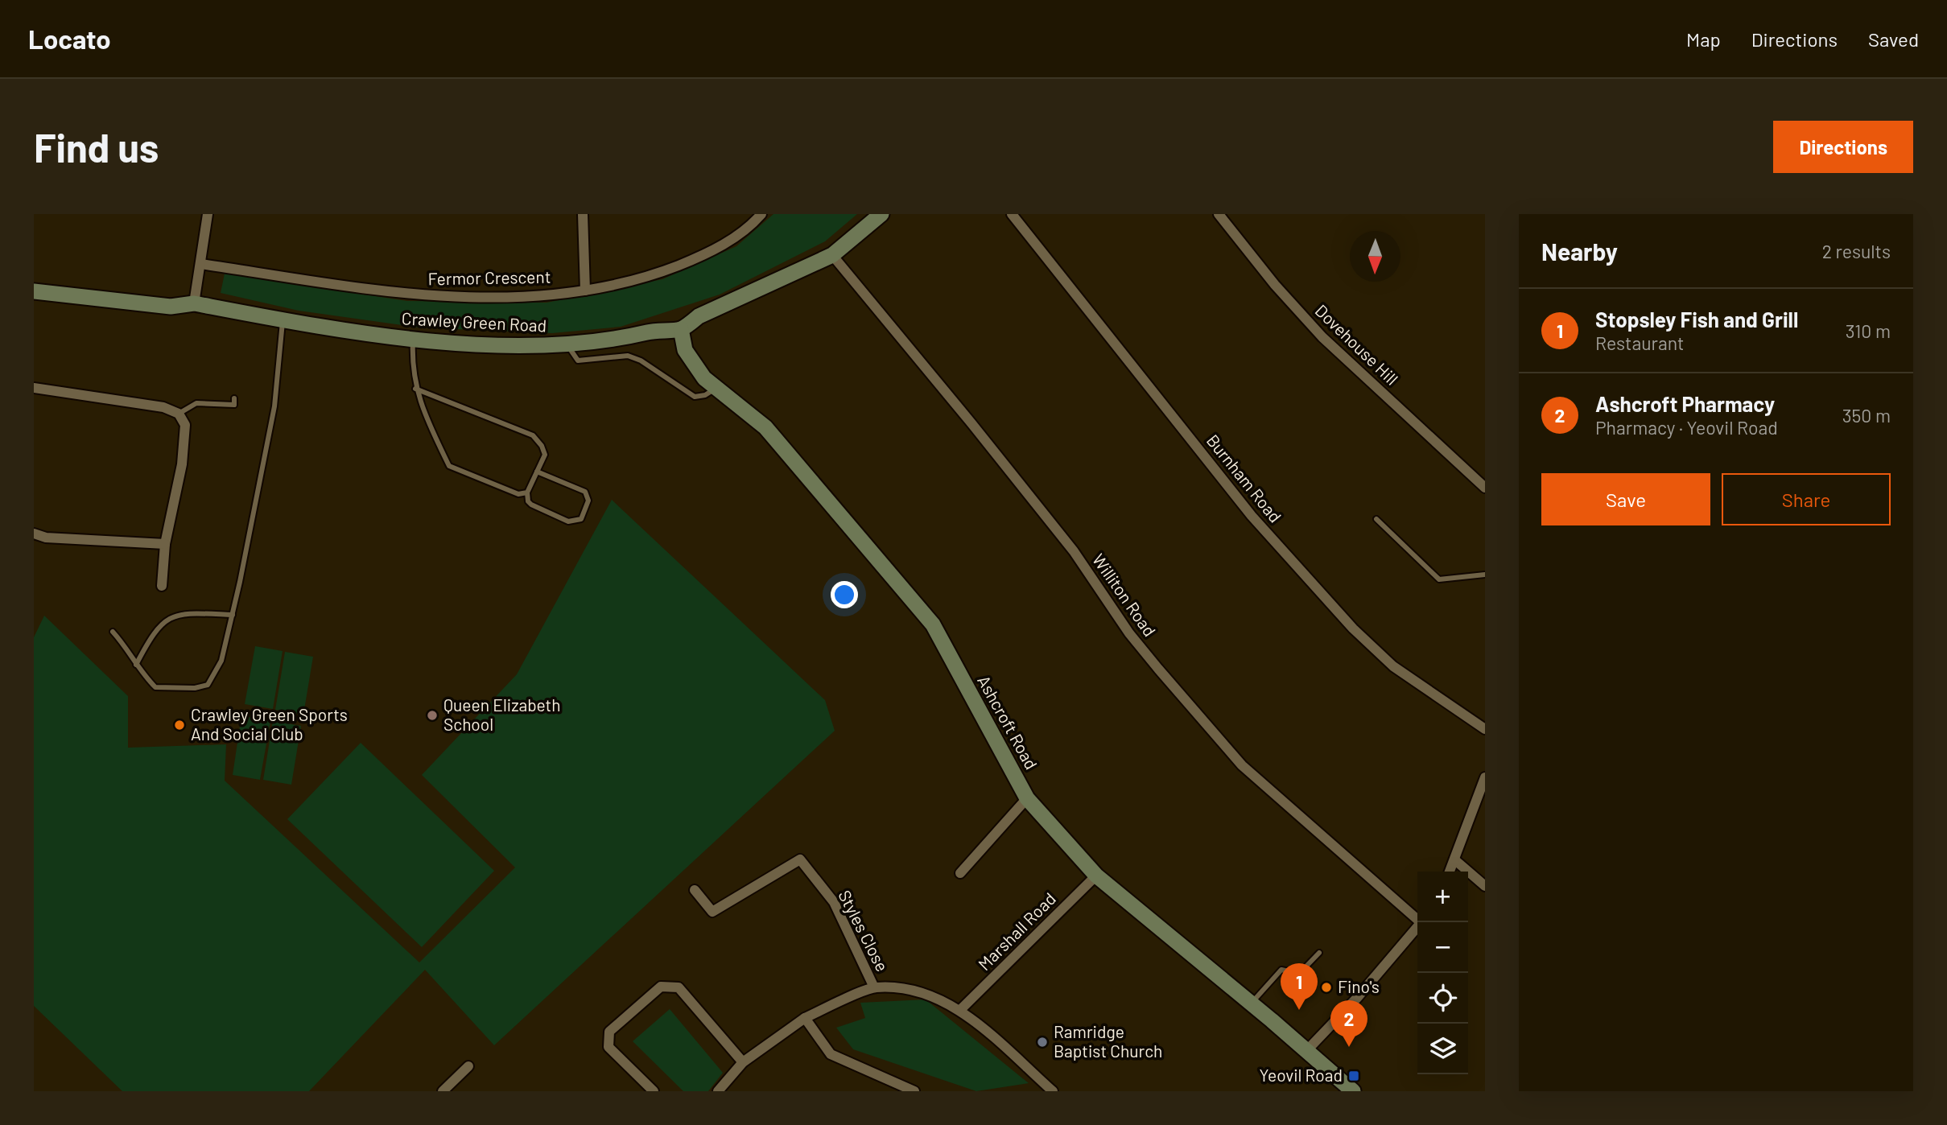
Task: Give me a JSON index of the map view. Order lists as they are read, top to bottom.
{
  "streets": {
    "street": [
      "Fermor Crescent",
      "Crawley Green Road",
      "Dovehouse Hill",
      "Burnham Road",
      "Williton Road",
      "Ashcroft Road",
      "Styles Close",
      "Marshall Road"
    ]
  },
  "crossings": [
    ["Crawley Green Road", "Williton Road"],
    ["Crawley Green Road", "Ashcroft Road"],
    ["Ashcroft Road", "Marshall Road"]
  ],
  "places": {
    "other": [
      "Queen Elizabeth School",
      "Crawley Green Sports And Social Club",
      "Fino's",
      "Ramridge Baptist Church"
    ],
    "transit": ["Yeovil Road"]
  },
  "north": "bottom",
  "page": {
    "header": "Locato",
    "nav": ["Map", "Directions", "Saved"],
    "buttons": [
      "Directions",
      ["Save", "Share"]
    ],
    "title": "Find us",
    "heading": ["Nearby", "2 results"],
    "list": [
      {
        "mark": "1",
        "name": "Stopsley Fish and Grill",
        "note": "Restaurant",
        "value": "310 m"
      },
      {
        "mark": "2",
        "name": "Ashcroft Pharmacy",
        "note": "Pharmacy · Yeovil Road",
        "value": "350 m"
      }
    ],
    "map_buttons": ["+", "−"],
    "pins": ["1", "2"]
  }
}
